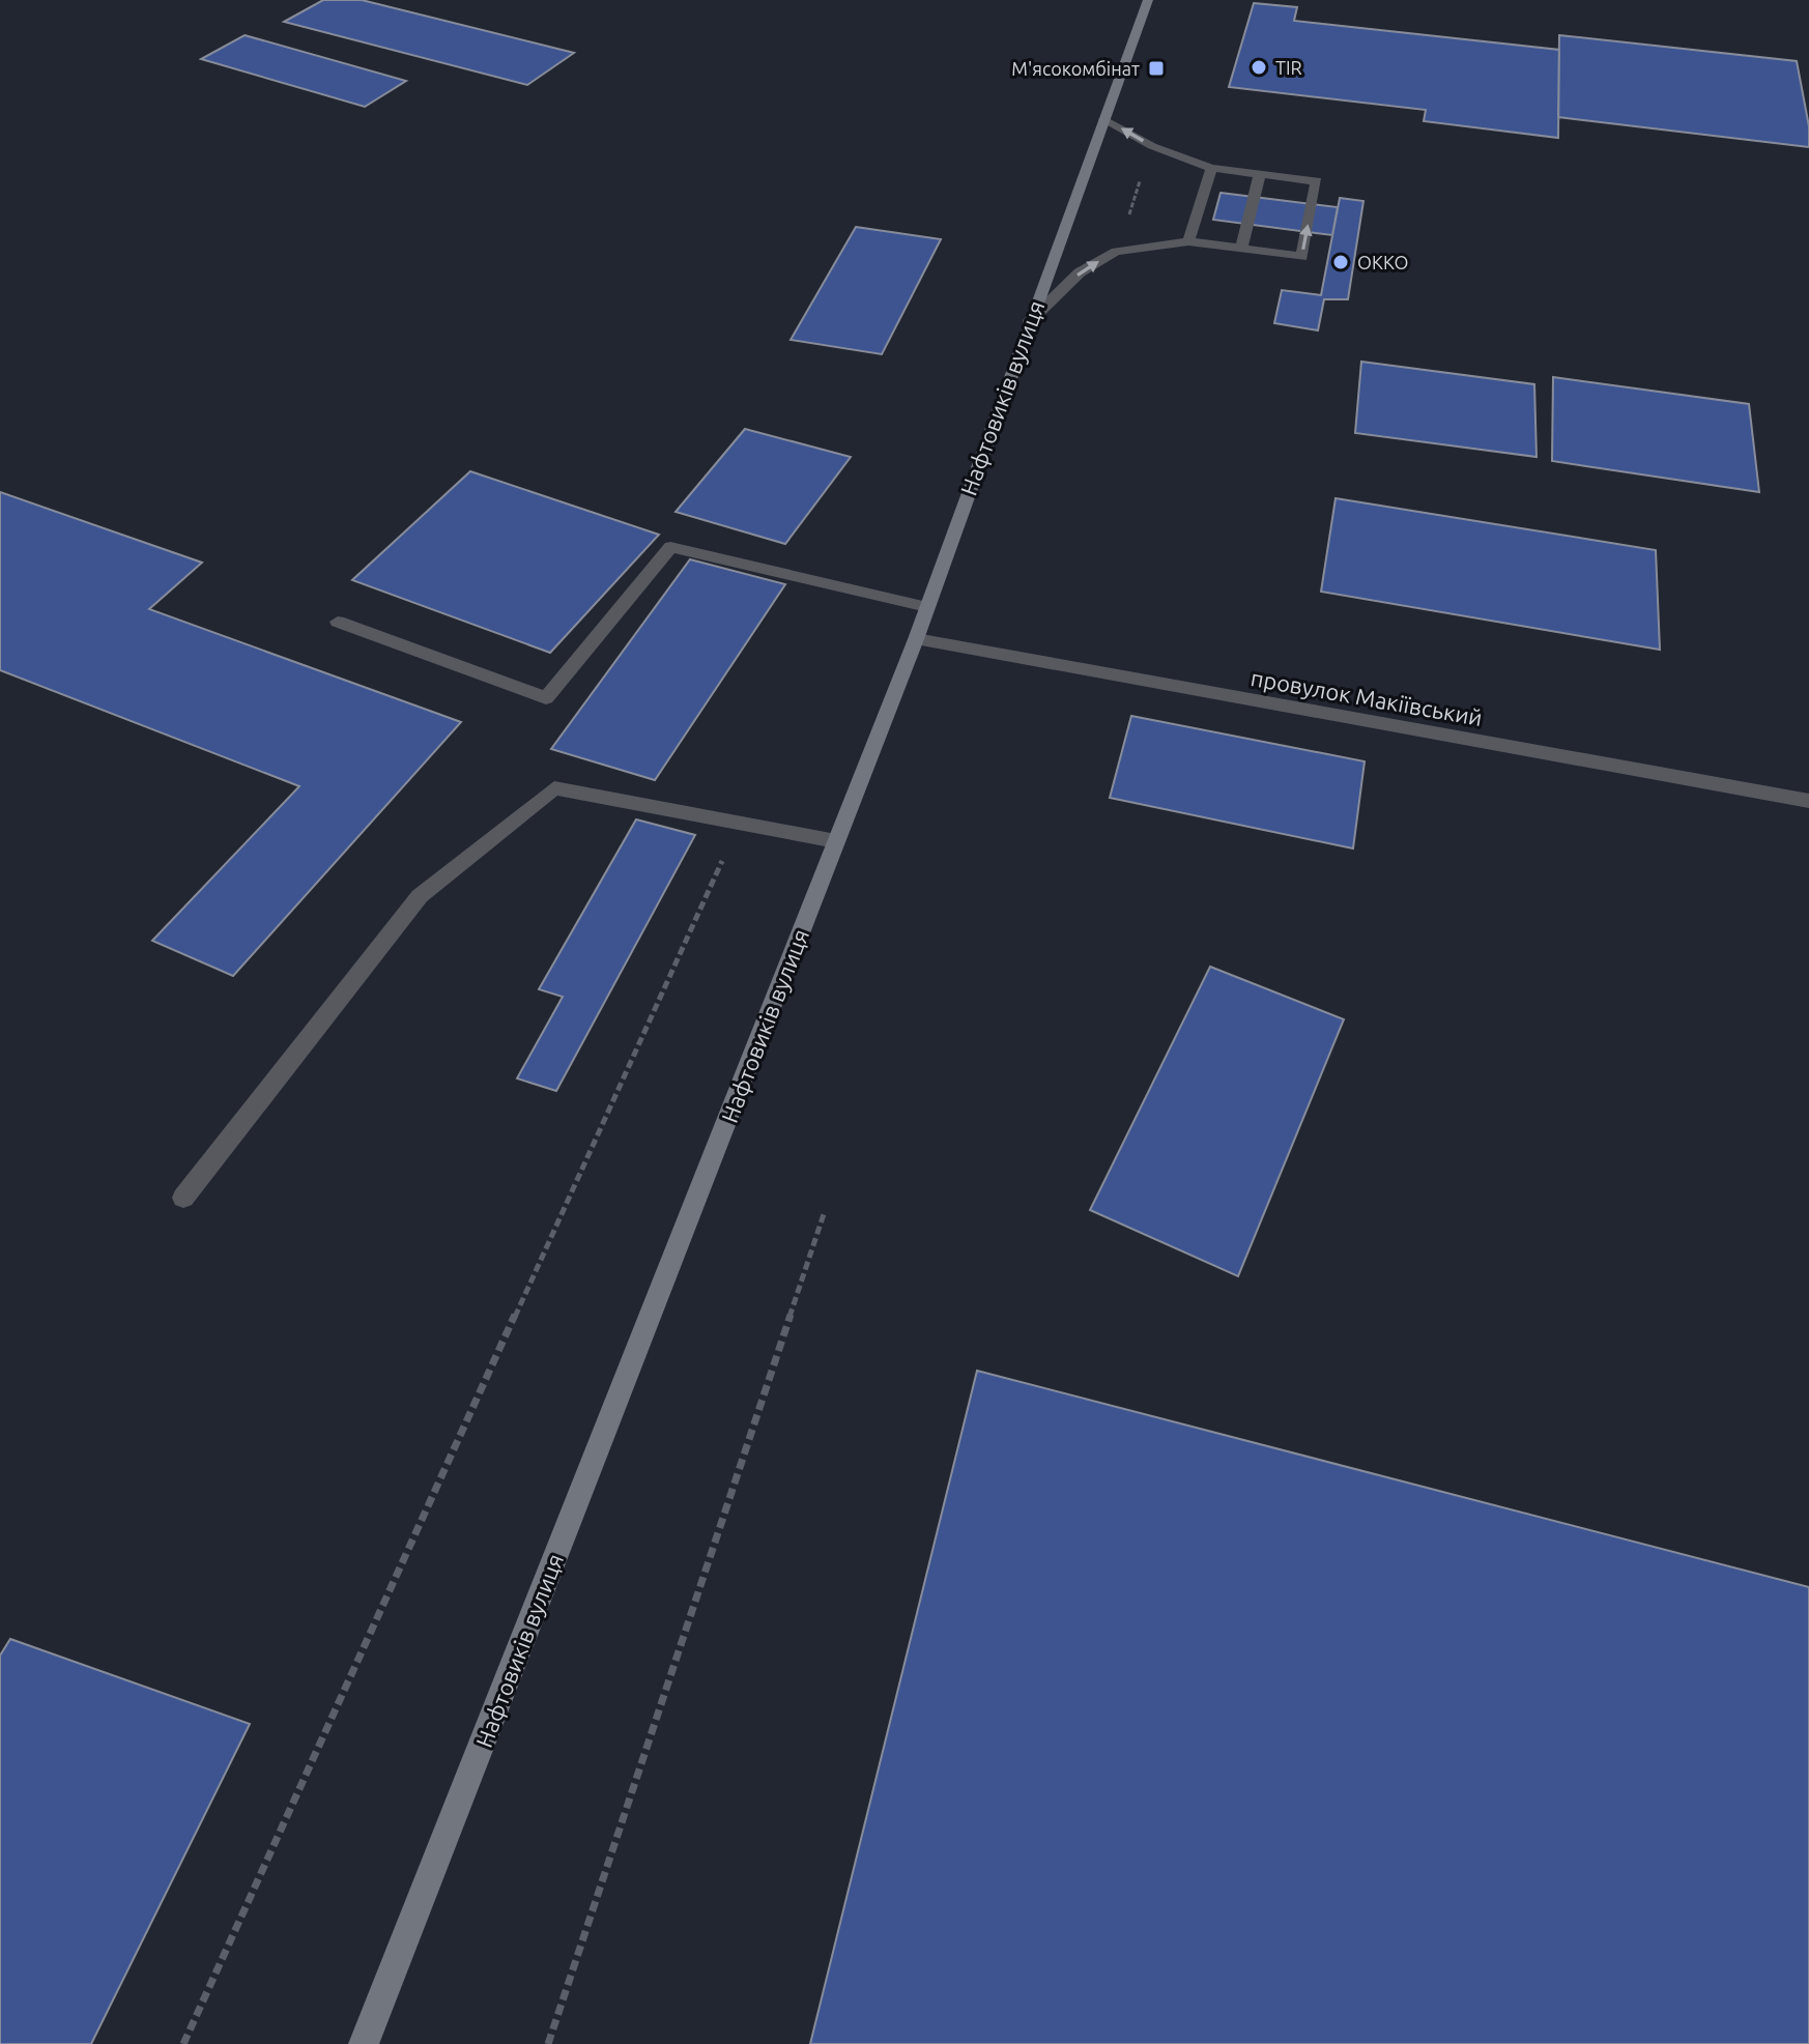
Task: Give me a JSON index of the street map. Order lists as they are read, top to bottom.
{
  "streets": {
    "street": ["Нафтовиків вулиця", "провулок Макіївський"]
  },
  "crossings": [
    ["Нафтовиків вулиця", "провулок Макіївський"]
  ],
  "places": {
    "other": ["TIR", "ОККО"],
    "transit": ["М'ясокомбінат"]
  }
}
